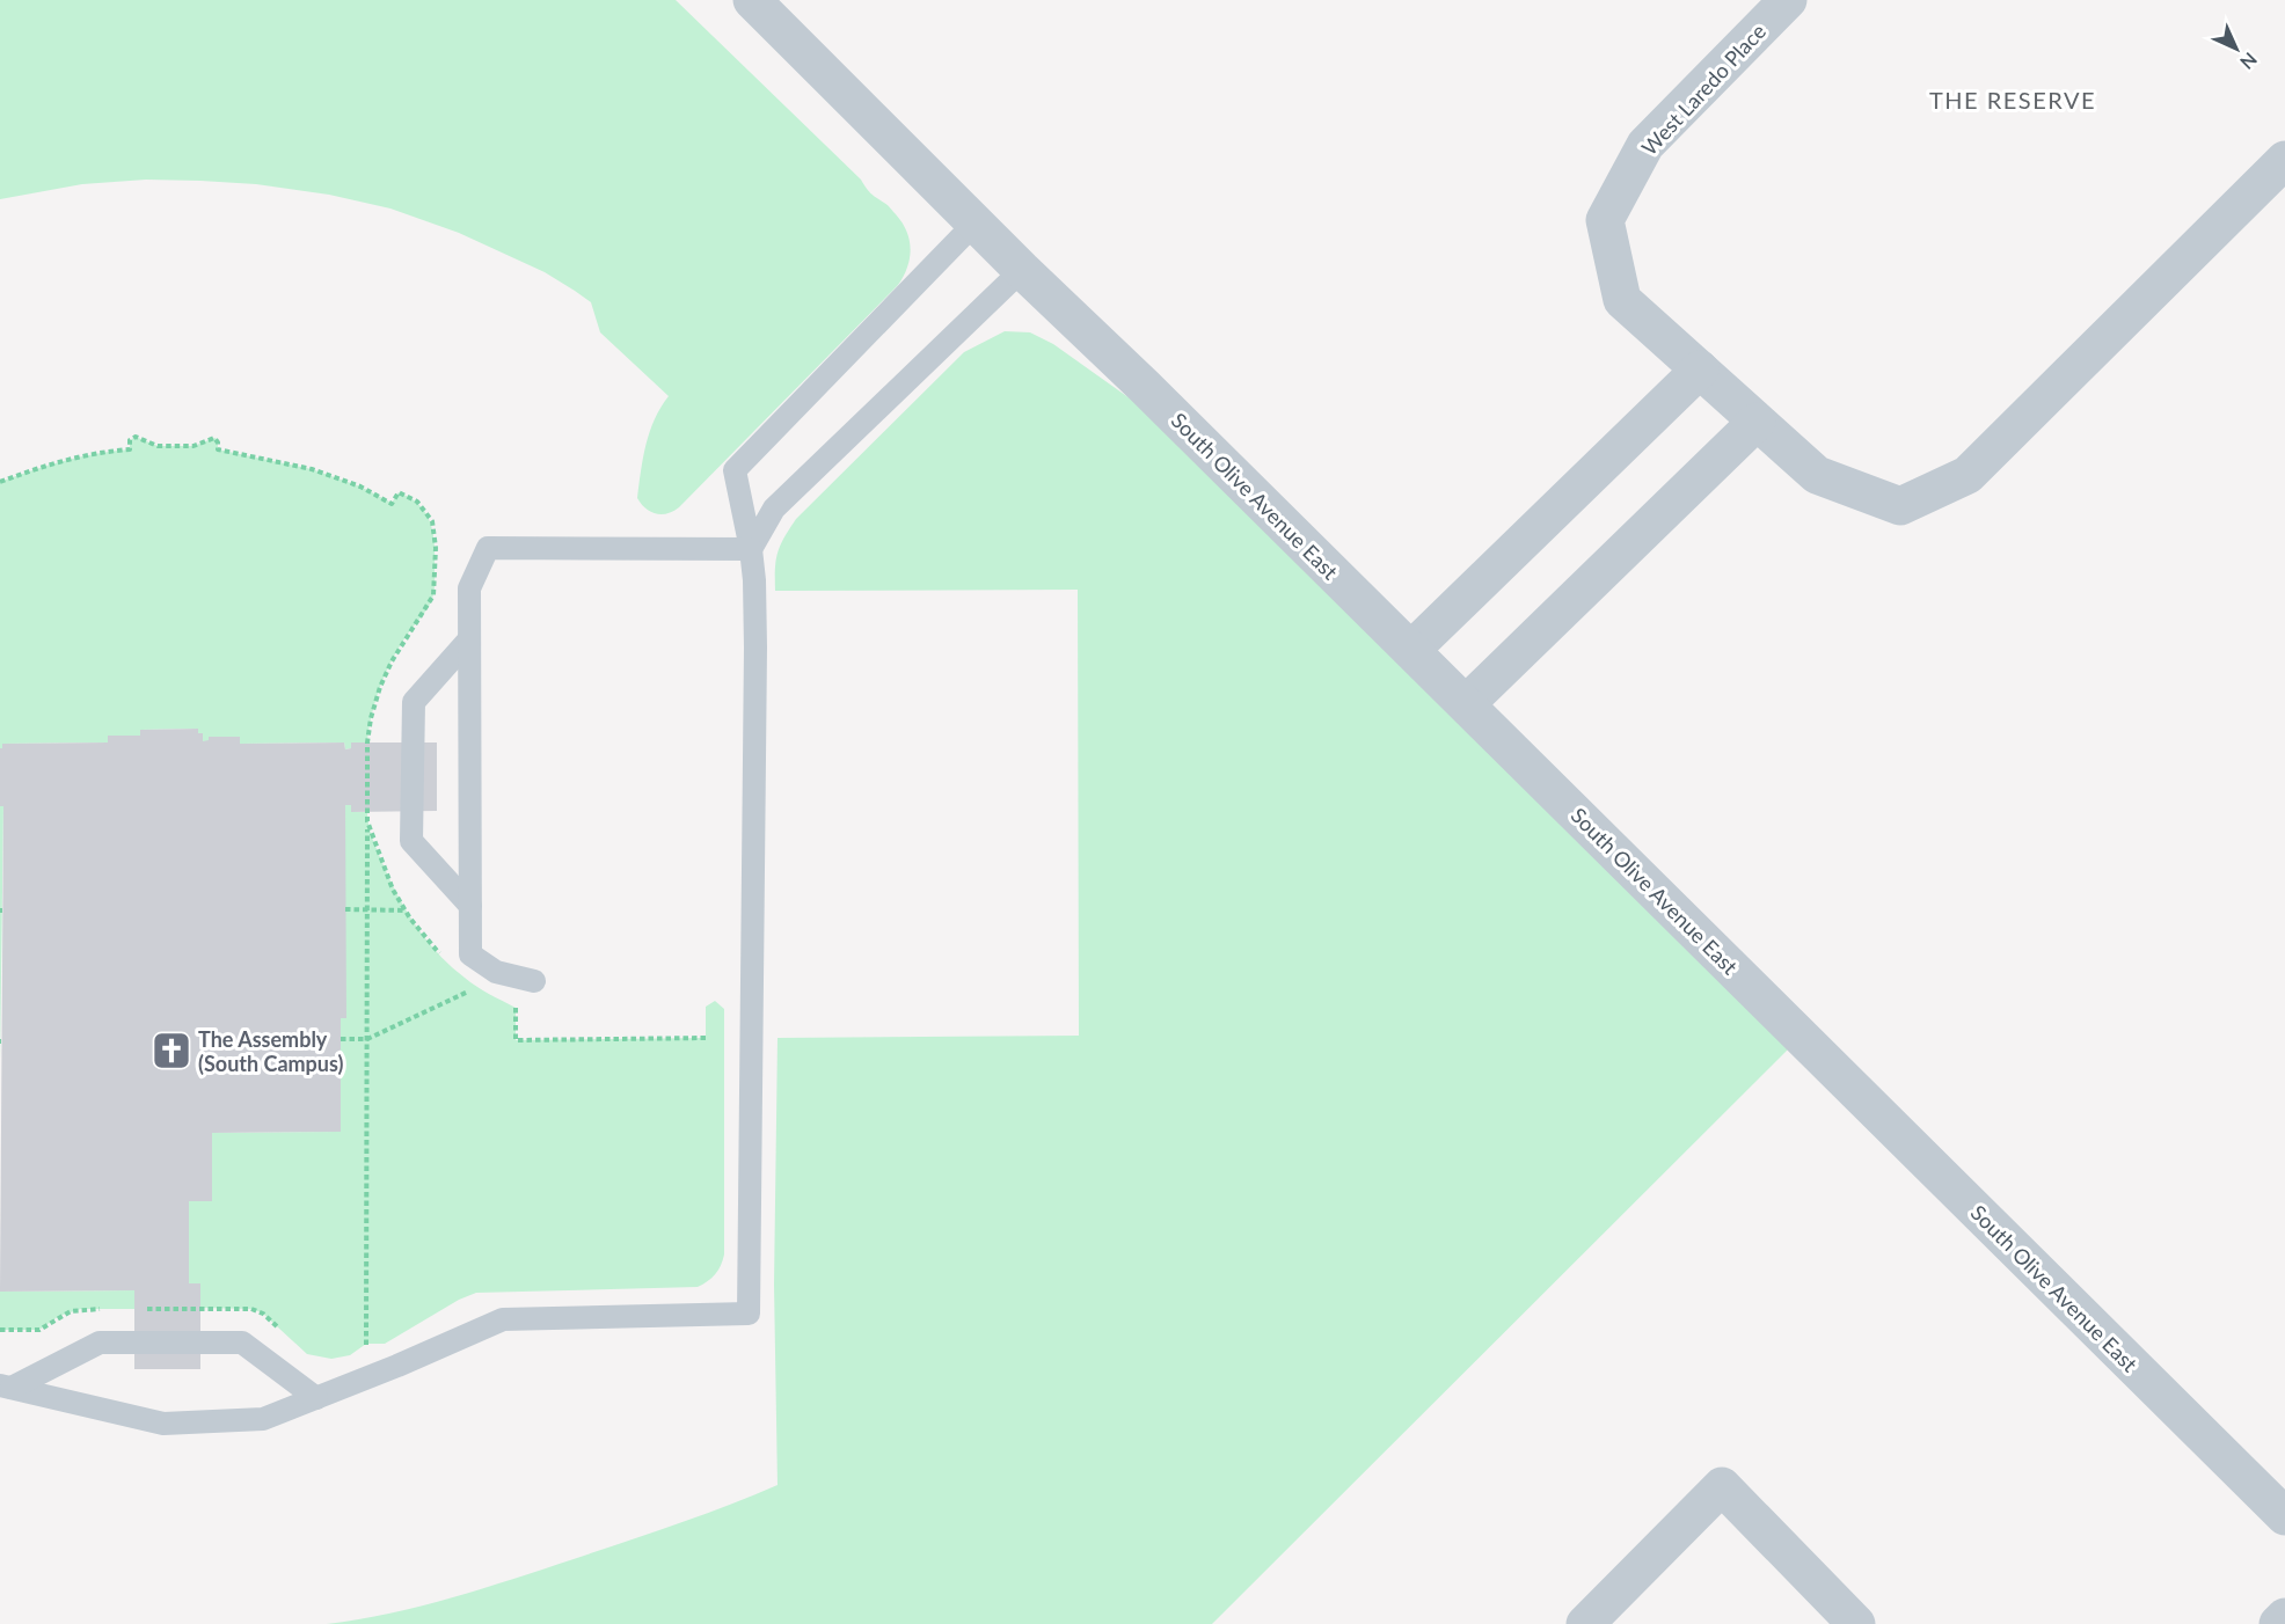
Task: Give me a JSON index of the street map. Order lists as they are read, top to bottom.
{
  "streets": {
    "street": ["West Laredo Place", "South Olive Avenue East"]
  },
  "districts": ["THE RESERVE"],
  "places": {
    "church": ["The Assembly (South Campus)"]
  },
  "north": "bottom right"
}
